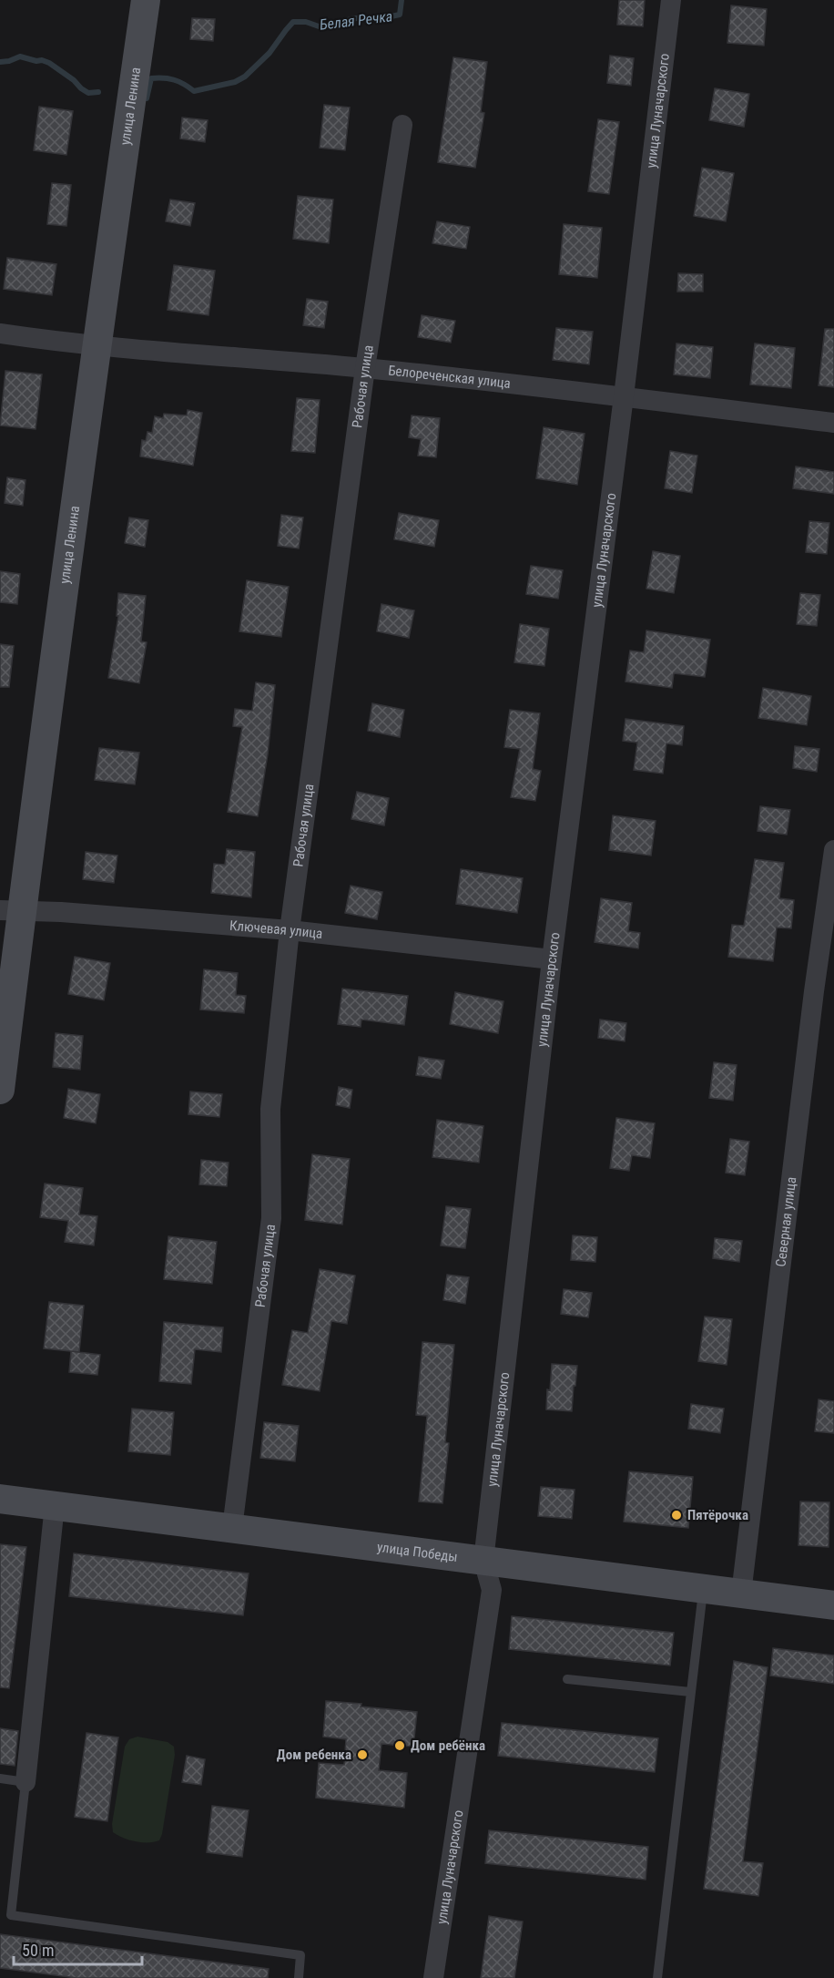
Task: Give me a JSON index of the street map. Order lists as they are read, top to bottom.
{
  "streets": {
    "main road": ["улица Ленина", "улица Победы"],
    "street": [
      "улица Луначарского",
      "Белореченская улица",
      "Рабочая улица",
      "Ключевая улица",
      "Северная улица"
    ]
  },
  "crossings": [
    ["улица Ленина", "Белореченская улица"],
    ["улица Ленина", "Ключевая улица"],
    ["улица Луначарского", "Белореченская улица"],
    ["улица Луначарского", "Ключевая улица"],
    ["улица Луначарского", "улица Победы"],
    ["Белореченская улица", "Рабочая улица"],
    ["Рабочая улица", "Ключевая улица"],
    ["Рабочая улица", "улица Победы"],
    ["Северная улица", "улица Победы"]
  ],
  "water": ["Белая Речка"],
  "places": ["Пятёрочка", "Дом ребёнка", "Дом ребенка"],
  "scale_bar": "50 m"
}
